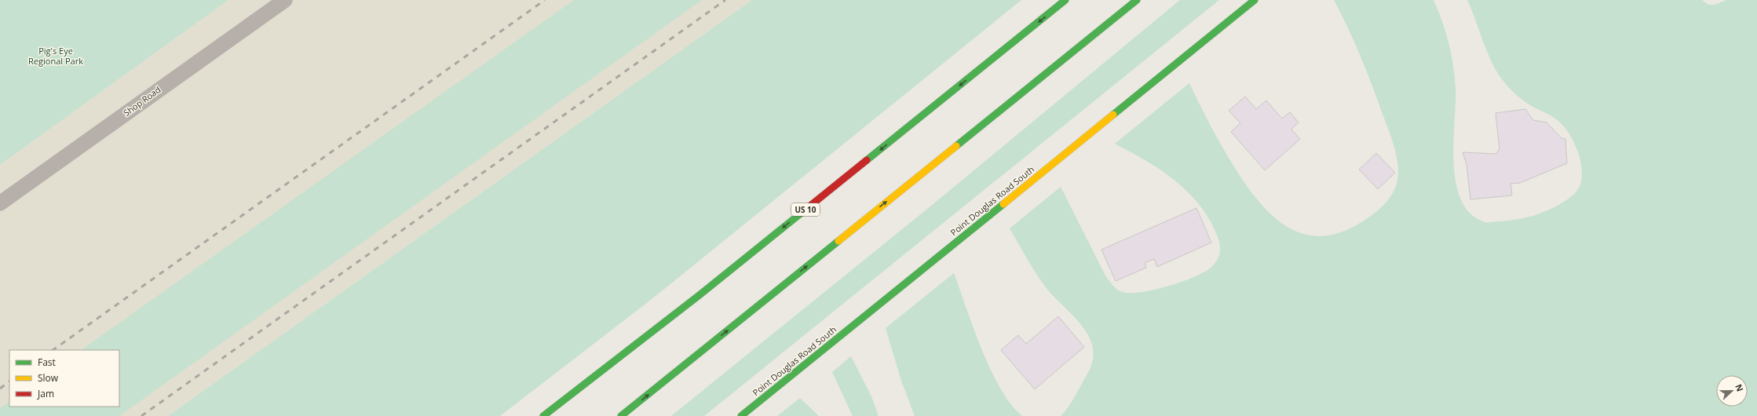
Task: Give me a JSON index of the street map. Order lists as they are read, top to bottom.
{
  "streets": {
    "main road": ["Point Douglas Road South", "US 10"],
    "lane": ["Shop Road"]
  },
  "parks": ["Pig's Eye Regional Park"],
  "legend": ["Fast", "Slow", "Jam"],
  "north": "right"
}
